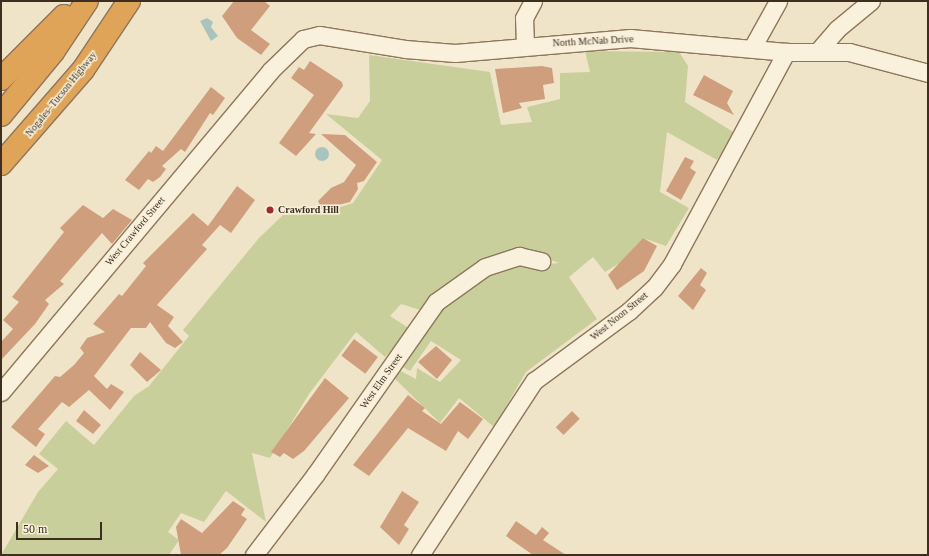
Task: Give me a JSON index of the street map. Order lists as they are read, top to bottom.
{
  "streets": {
    "highway": ["Nogales–Tucson Highway"],
    "street": [
      "North McNab Drive",
      "West Crawford Street",
      "West Noon Street",
      "West Elm Street"
    ]
  },
  "crossings": [
    ["North McNab Drive", "West Crawford Street"],
    ["North McNab Drive", "West Noon Street"]
  ],
  "places": ["Crawford Hill"],
  "scale_bar": "50 m"
}
